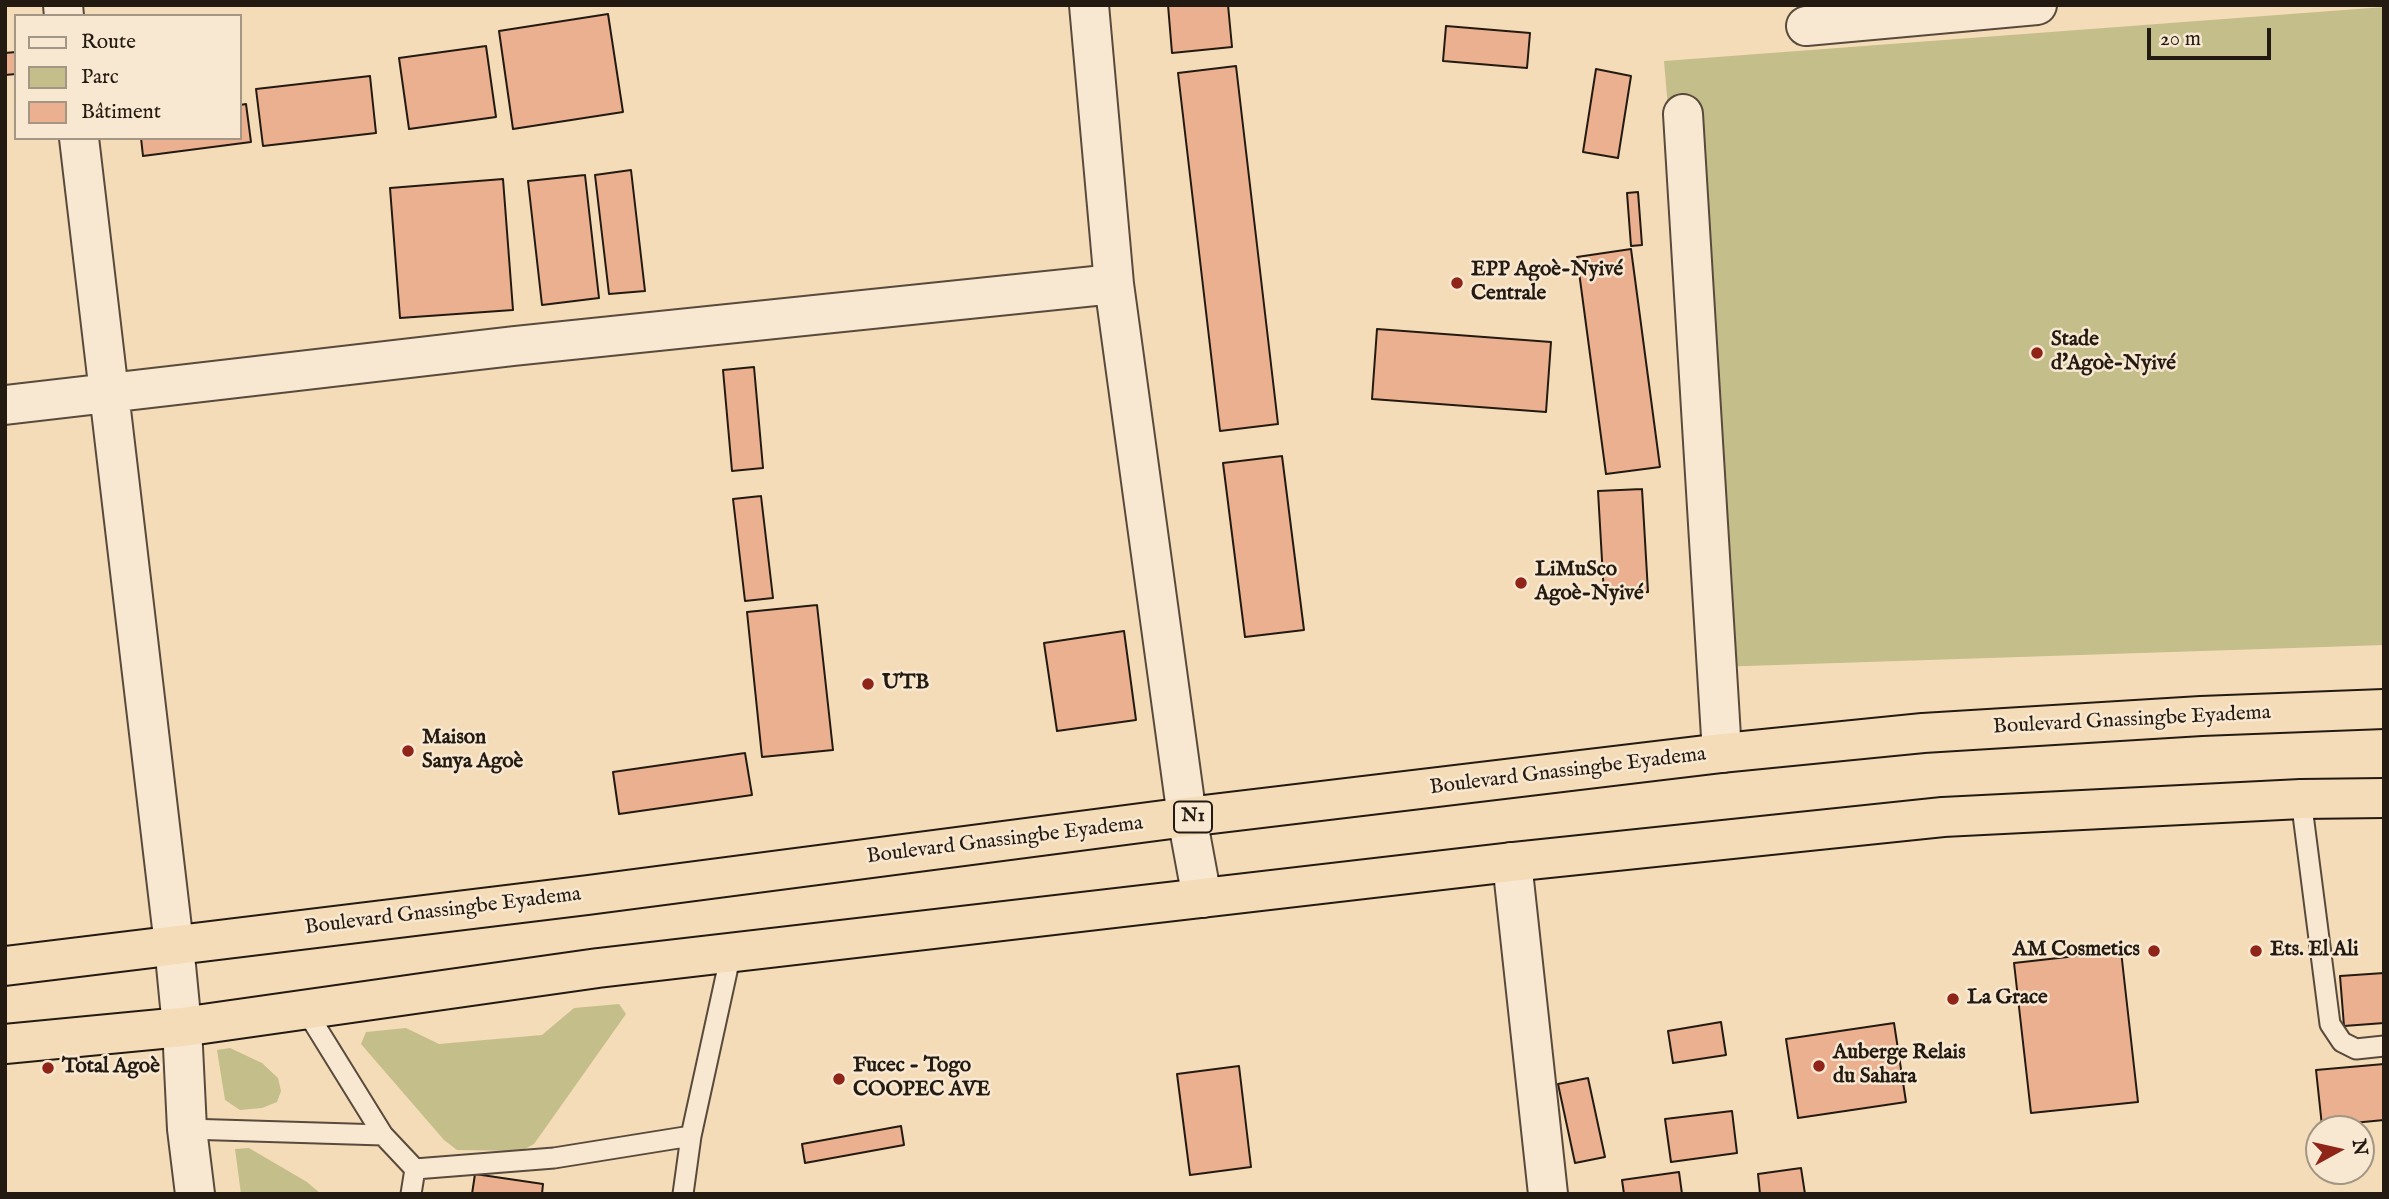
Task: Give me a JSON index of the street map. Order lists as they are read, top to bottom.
{
  "streets": {
    "highway": ["Boulevard Gnassingbe Eyadema", "N1"]
  },
  "places": [
    "EPP Agoè-Nyivé Centrale",
    "Stade d'Agoè-Nyivé",
    "LiMuSco Agoè-Nyivé",
    "UTB",
    "Maison Sanya Agoè",
    "AM Cosmetics",
    "Ets. El Ali",
    "La Grace",
    "Auberge Relais du Sahara",
    "Total Agoè",
    "Fucec - Togo COOPEC AVE"
  ],
  "legend": ["Route", "Parc", "Bâtiment"],
  "scale_bar": "20 m",
  "north": "right"
}
